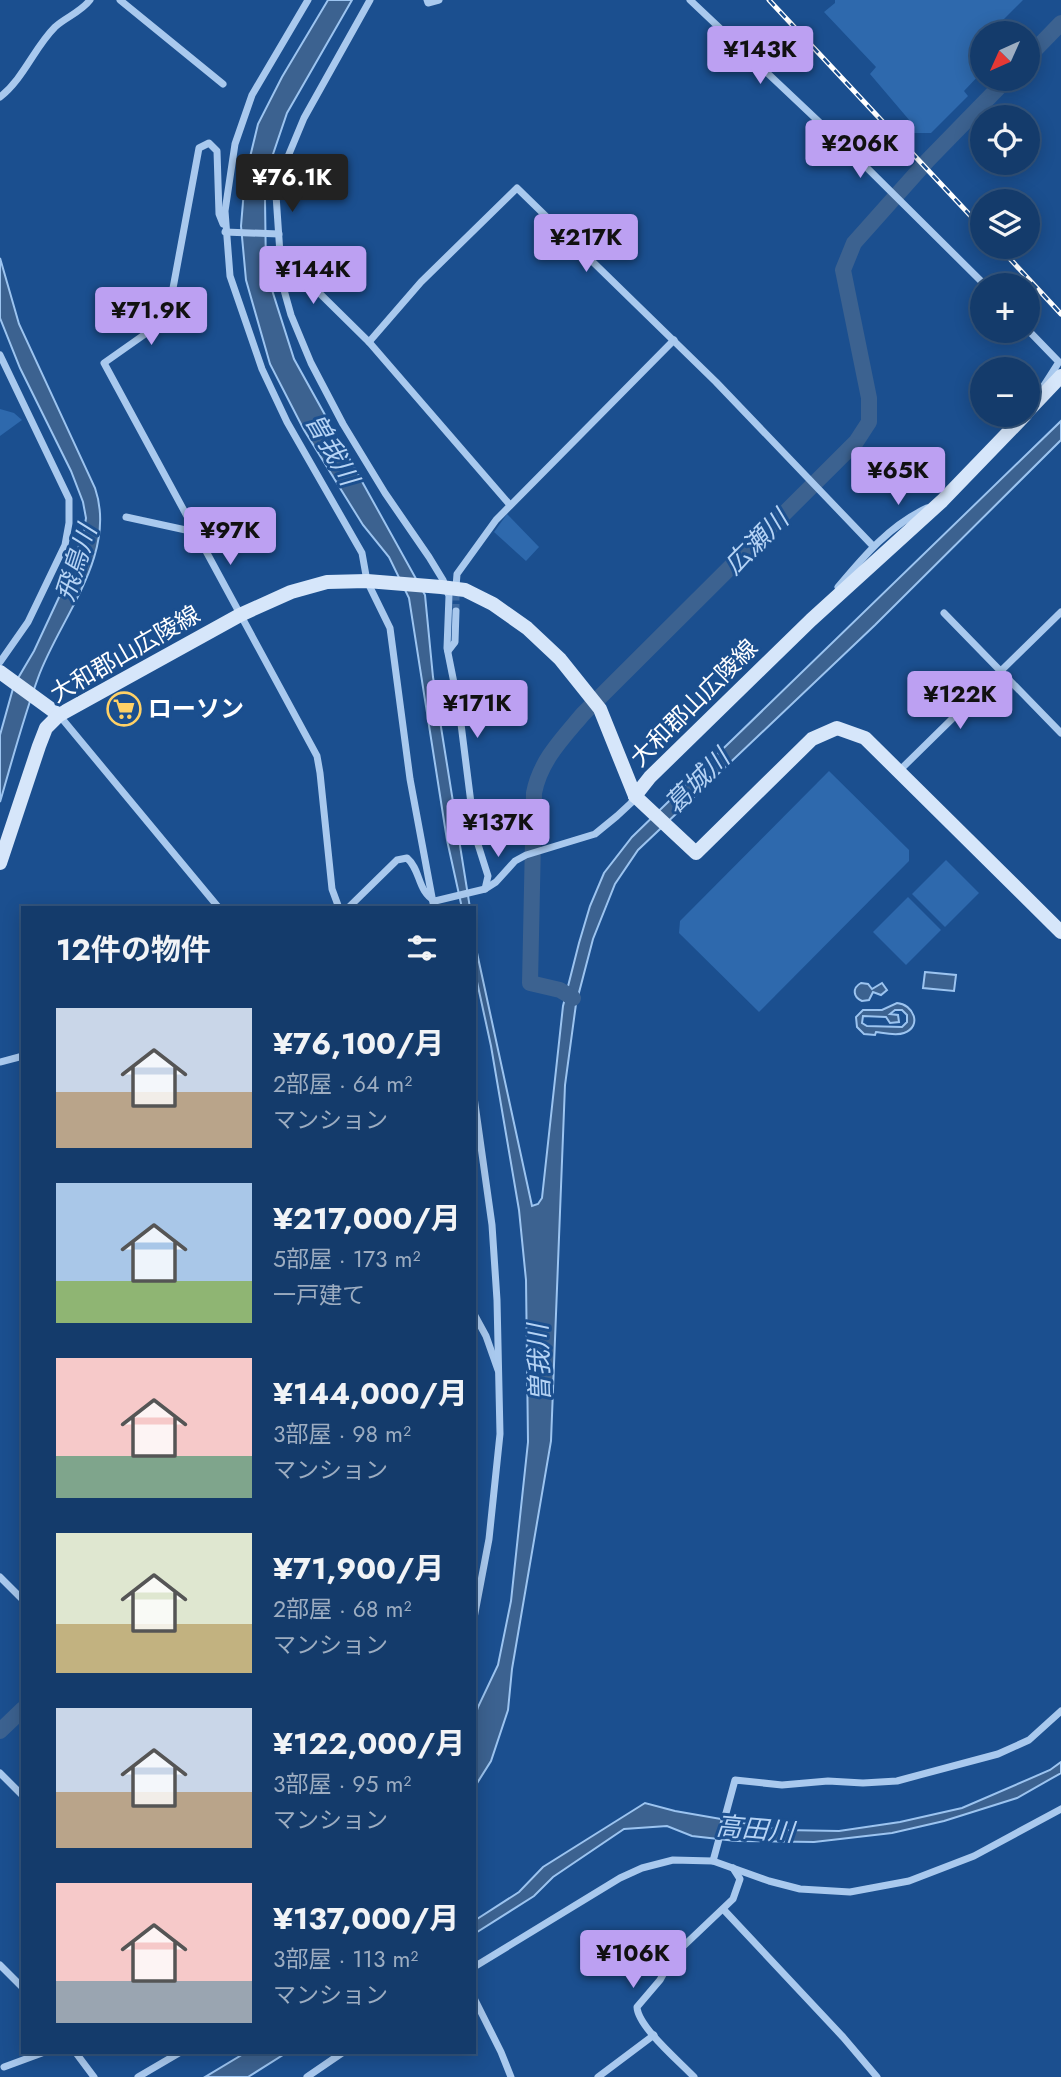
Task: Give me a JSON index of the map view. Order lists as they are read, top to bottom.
{
  "streets": {
    "main road": ["大和郡山広陵線"]
  },
  "water": [
    "曽我川",
    "広瀬川",
    "飛鳥川",
    "葛城川",
    "高田川"
  ],
  "places": {
    "supermarket": ["ローソン"]
  },
  "north": "bottom left",
  "page": {
    "map_buttons": ["+", "−"],
    "price": [
      "¥143K",
      "¥206K",
      "¥76.1K",
      "¥217K",
      "¥144K",
      "¥71.9K",
      "¥65K",
      "¥97K",
      "¥122K",
      "¥171K",
      "¥137K",
      "¥106K"
    ],
    "heading": "12件の物件",
    "list": [
      {
        "name": "¥76,100/月",
        "note": "2部屋 · 64 m² · マンション"
      },
      {
        "name": "¥217,000/月",
        "note": "5部屋 · 173 m² · 一戸建て"
      },
      {
        "name": "¥144,000/月",
        "note": "3部屋 · 98 m² · マンション"
      },
      {
        "name": "¥71,900/月",
        "note": "2部屋 · 68 m² · マンション"
      },
      {
        "name": "¥122,000/月",
        "note": "3部屋 · 95 m² · マンション"
      },
      {
        "name": "¥137,000/月",
        "note": "3部屋 · 113 m² · マンション"
      }
    ]
  }
}
